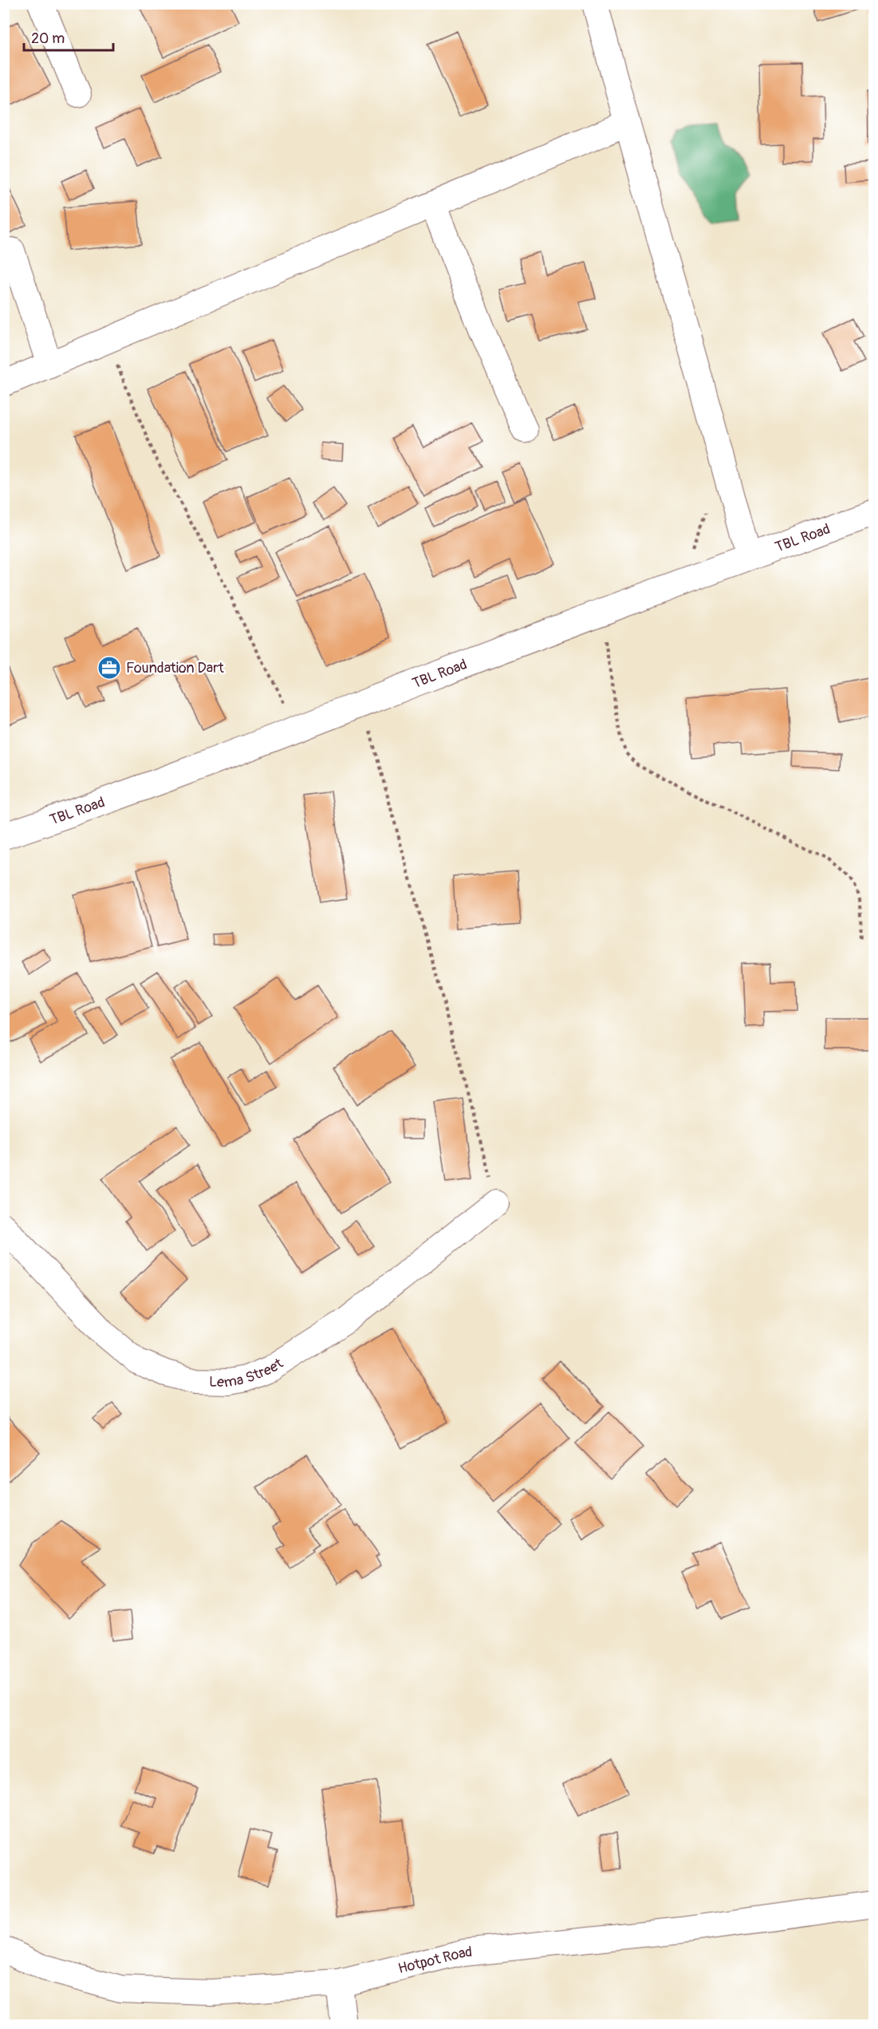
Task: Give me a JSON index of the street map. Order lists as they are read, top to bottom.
{
  "streets": {
    "street": ["TBL Road", "Lema Street", "Hotpot Road"]
  },
  "places": {
    "office": ["Foundation Dart"]
  },
  "scale_bar": "20 m"
}
